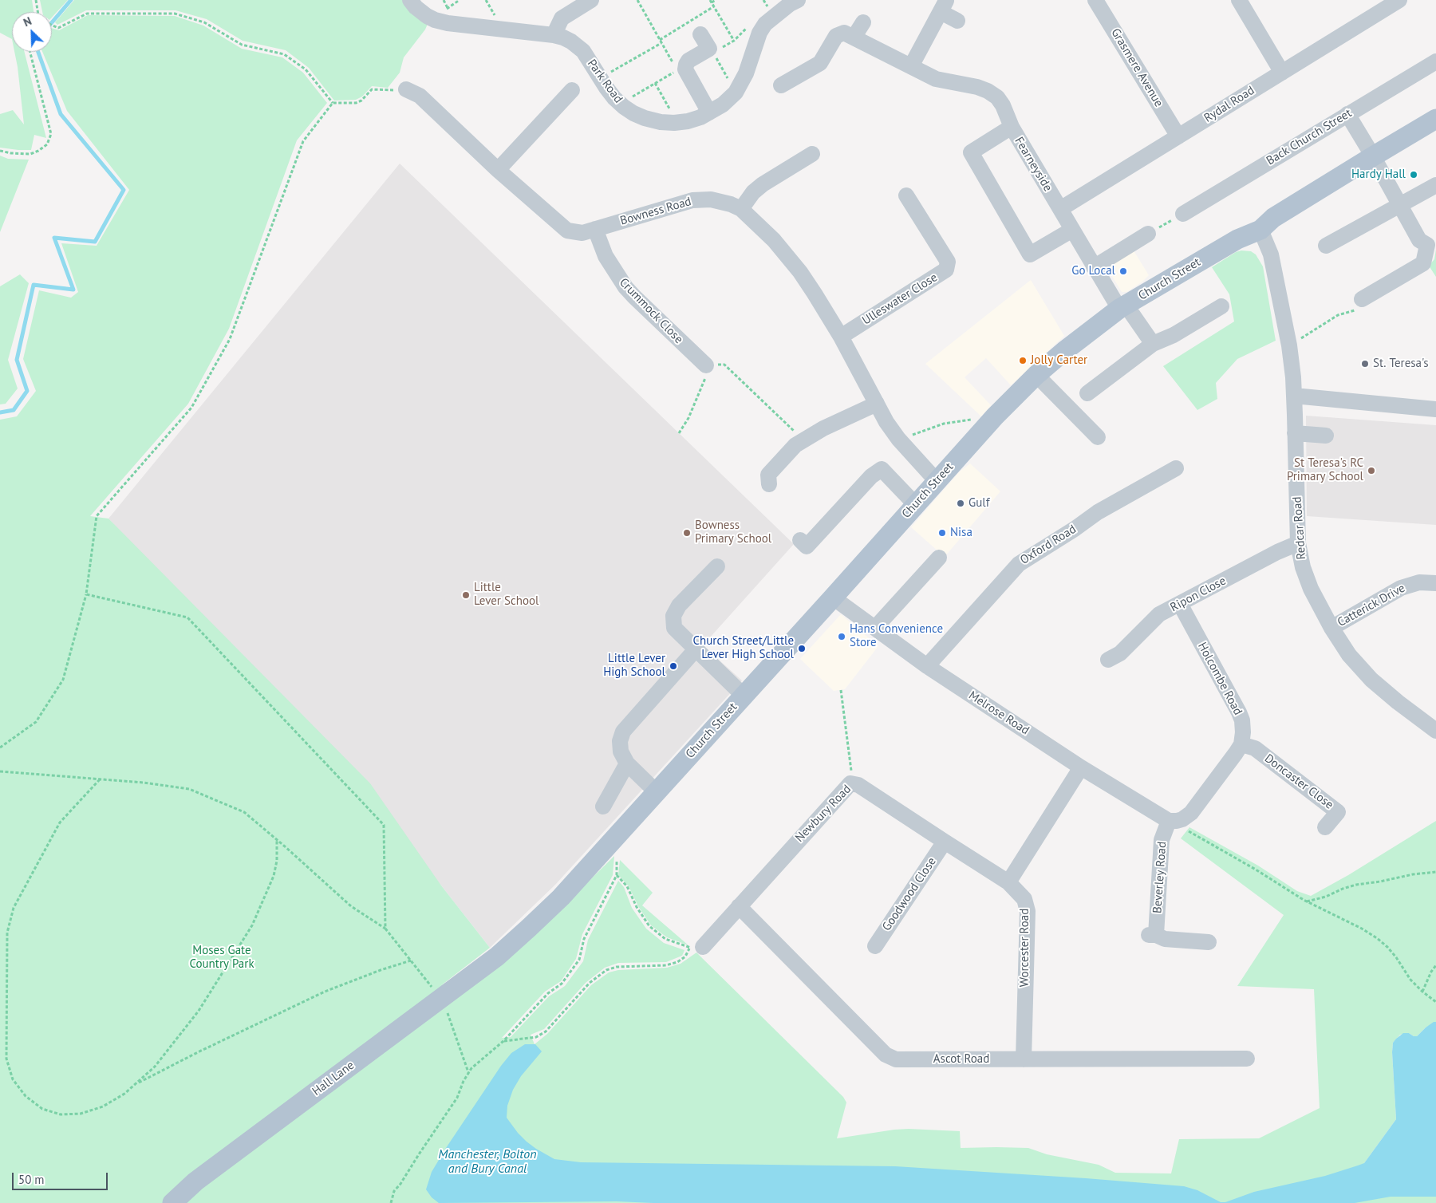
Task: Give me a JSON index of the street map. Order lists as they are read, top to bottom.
{
  "streets": {
    "main road": ["Church Street", "Hall Lane"],
    "street": [
      "Grasmere Avenue",
      "Park Road",
      "Rydal Road",
      "Back Church Street",
      "Fearneyside",
      "Bowness Road",
      "Ulleswater Close",
      "Crummock Close",
      "Redcar Road",
      "Oxford Road",
      "Ripon Close",
      "Catterick Drive",
      "Holcombe Road",
      "Melrose Road",
      "Doncaster Close",
      "Newbury Road",
      "Beverley Road",
      "Goodwood Close",
      "Worcester Road",
      "Ascot Road"
    ]
  },
  "crossings": [
    ["Grasmere Avenue", "Rydal Road"],
    ["Rydal Road", "Fearneyside"],
    ["Fearneyside", "Church Street"],
    ["Bowness Road", "Church Street"],
    ["Bowness Road", "Ulleswater Close"],
    ["Bowness Road", "Crummock Close"],
    ["Church Street", "Redcar Road"],
    ["Church Street", "Melrose Road"],
    ["Church Street", "Hall Lane"],
    ["Redcar Road", "Ripon Close"],
    ["Redcar Road", "Catterick Drive"],
    ["Oxford Road", "Melrose Road"],
    ["Ripon Close", "Holcombe Road"],
    ["Holcombe Road", "Doncaster Close"],
    ["Melrose Road", "Beverley Road"],
    ["Newbury Road", "Goodwood Close"],
    ["Newbury Road", "Worcester Road"],
    ["Newbury Road", "Ascot Road"],
    ["Worcester Road", "Ascot Road"]
  ],
  "water": ["Manchester, Bolton and Bury Canal"],
  "parks": ["Moses Gate Country Park"],
  "places": [
    "Hardy Hall",
    "Go Local",
    "Jolly Carter",
    "St. Teresa's",
    "St Teresa's RC Primary School",
    "Gulf",
    "Bowness Primary School",
    "Nisa",
    "Little Lever School",
    "Hans Convenience Store",
    "Church Street/Little Lever High School",
    "Little Lever High School"
  ],
  "scale_bar": "50 m",
  "north": "top left"
}
